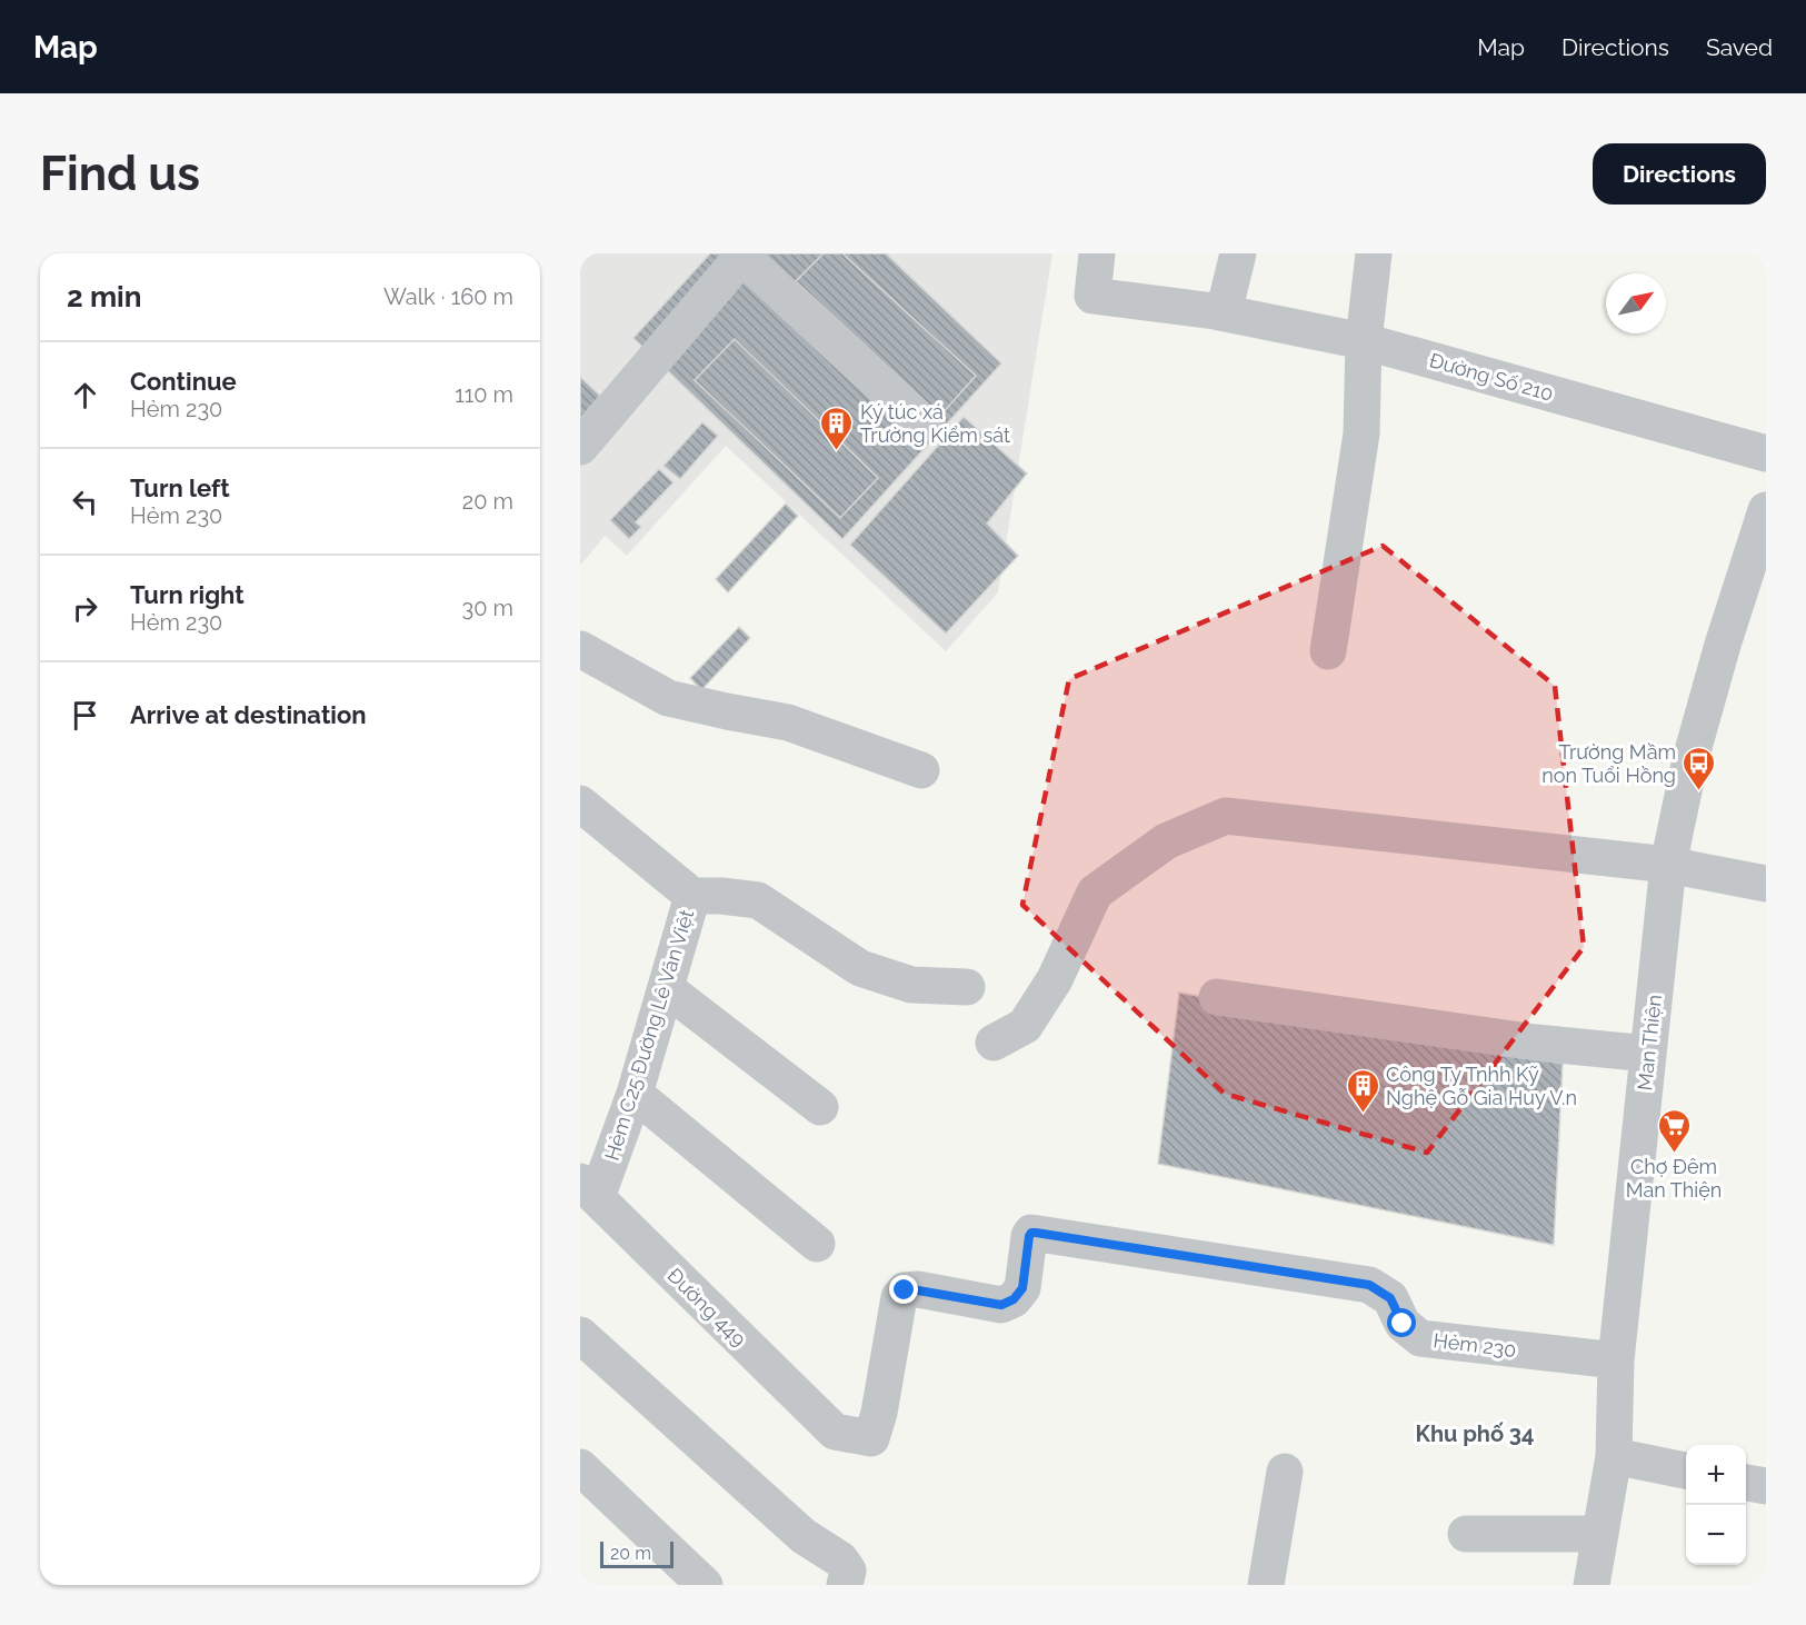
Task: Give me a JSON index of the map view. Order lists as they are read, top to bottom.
{
  "streets": {
    "street": [
      "Đường Số 210",
      "Hẻm C25 Đường Lê Văn Việt",
      "Man Thiện",
      "Đường 449",
      "Hẻm 230"
    ]
  },
  "crossings": [
    ["Hẻm C25 Đường Lê Văn Việt", "Đường 449"],
    ["Man Thiện", "Hẻm 230"],
    ["Đường 449", "Hẻm 230"]
  ],
  "districts": ["Khu phố 34"],
  "places": {
    "building": ["Ký túc xá Trường Kiểm sát", "Công Ty Tnhh Kỹ Nghệ Gỗ Gia Huy V.n"],
    "bus stop": ["Trường Mầm non Tuổi Hồng"],
    "supermarket": ["Chợ Đêm Man Thiện"]
  },
  "scale_bar": "20 m",
  "north": "top right",
  "page": {
    "header": "Map",
    "nav": ["Map", "Directions", "Saved"],
    "buttons": "Directions",
    "title": "Find us",
    "heading": ["2 min", "Walk · 160 m"],
    "list": [
      ["Continue", "Hẻm 230", "110 m"],
      ["Turn left", "Hẻm 230", "20 m"],
      ["Turn right", "Hẻm 230", "30 m"],
      "Arrive at destination"
    ],
    "map_buttons": ["+", "−"],
    "scale": "20 m"
  }
}
